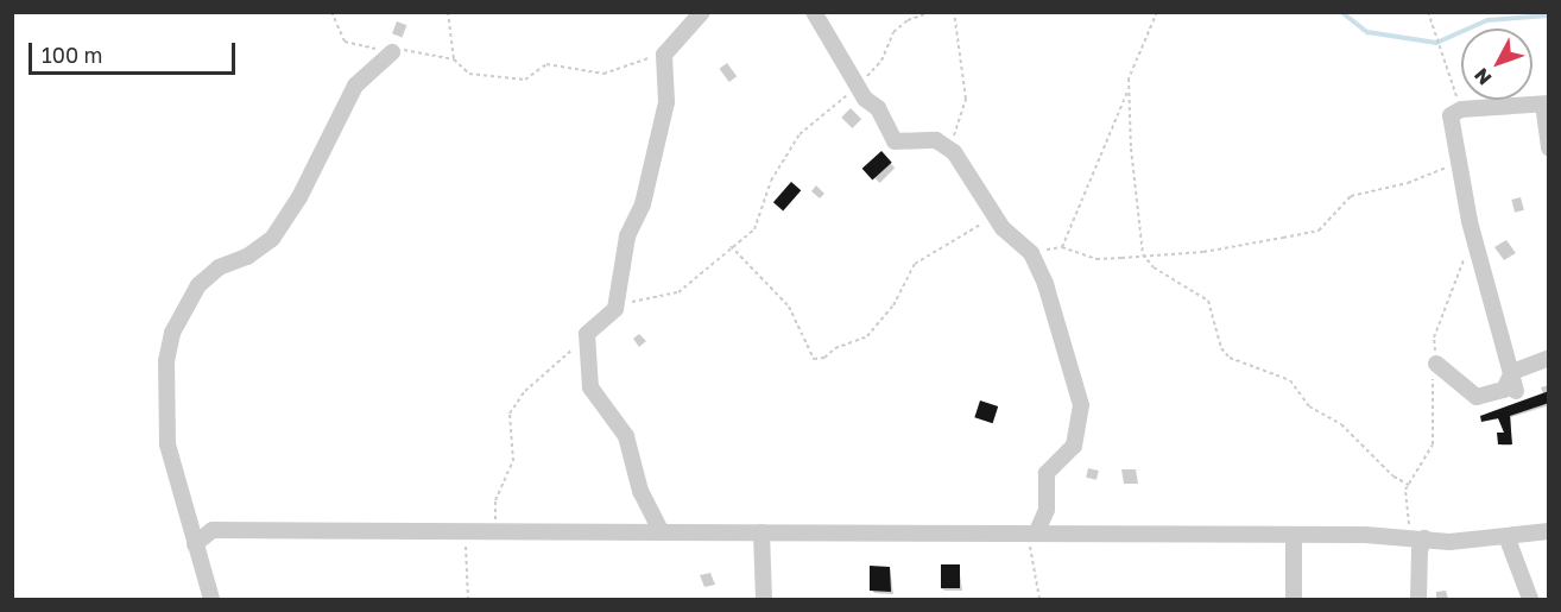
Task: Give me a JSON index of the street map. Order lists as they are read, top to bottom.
{
  "scale_bar": "100 m",
  "north": "bottom left"
}
